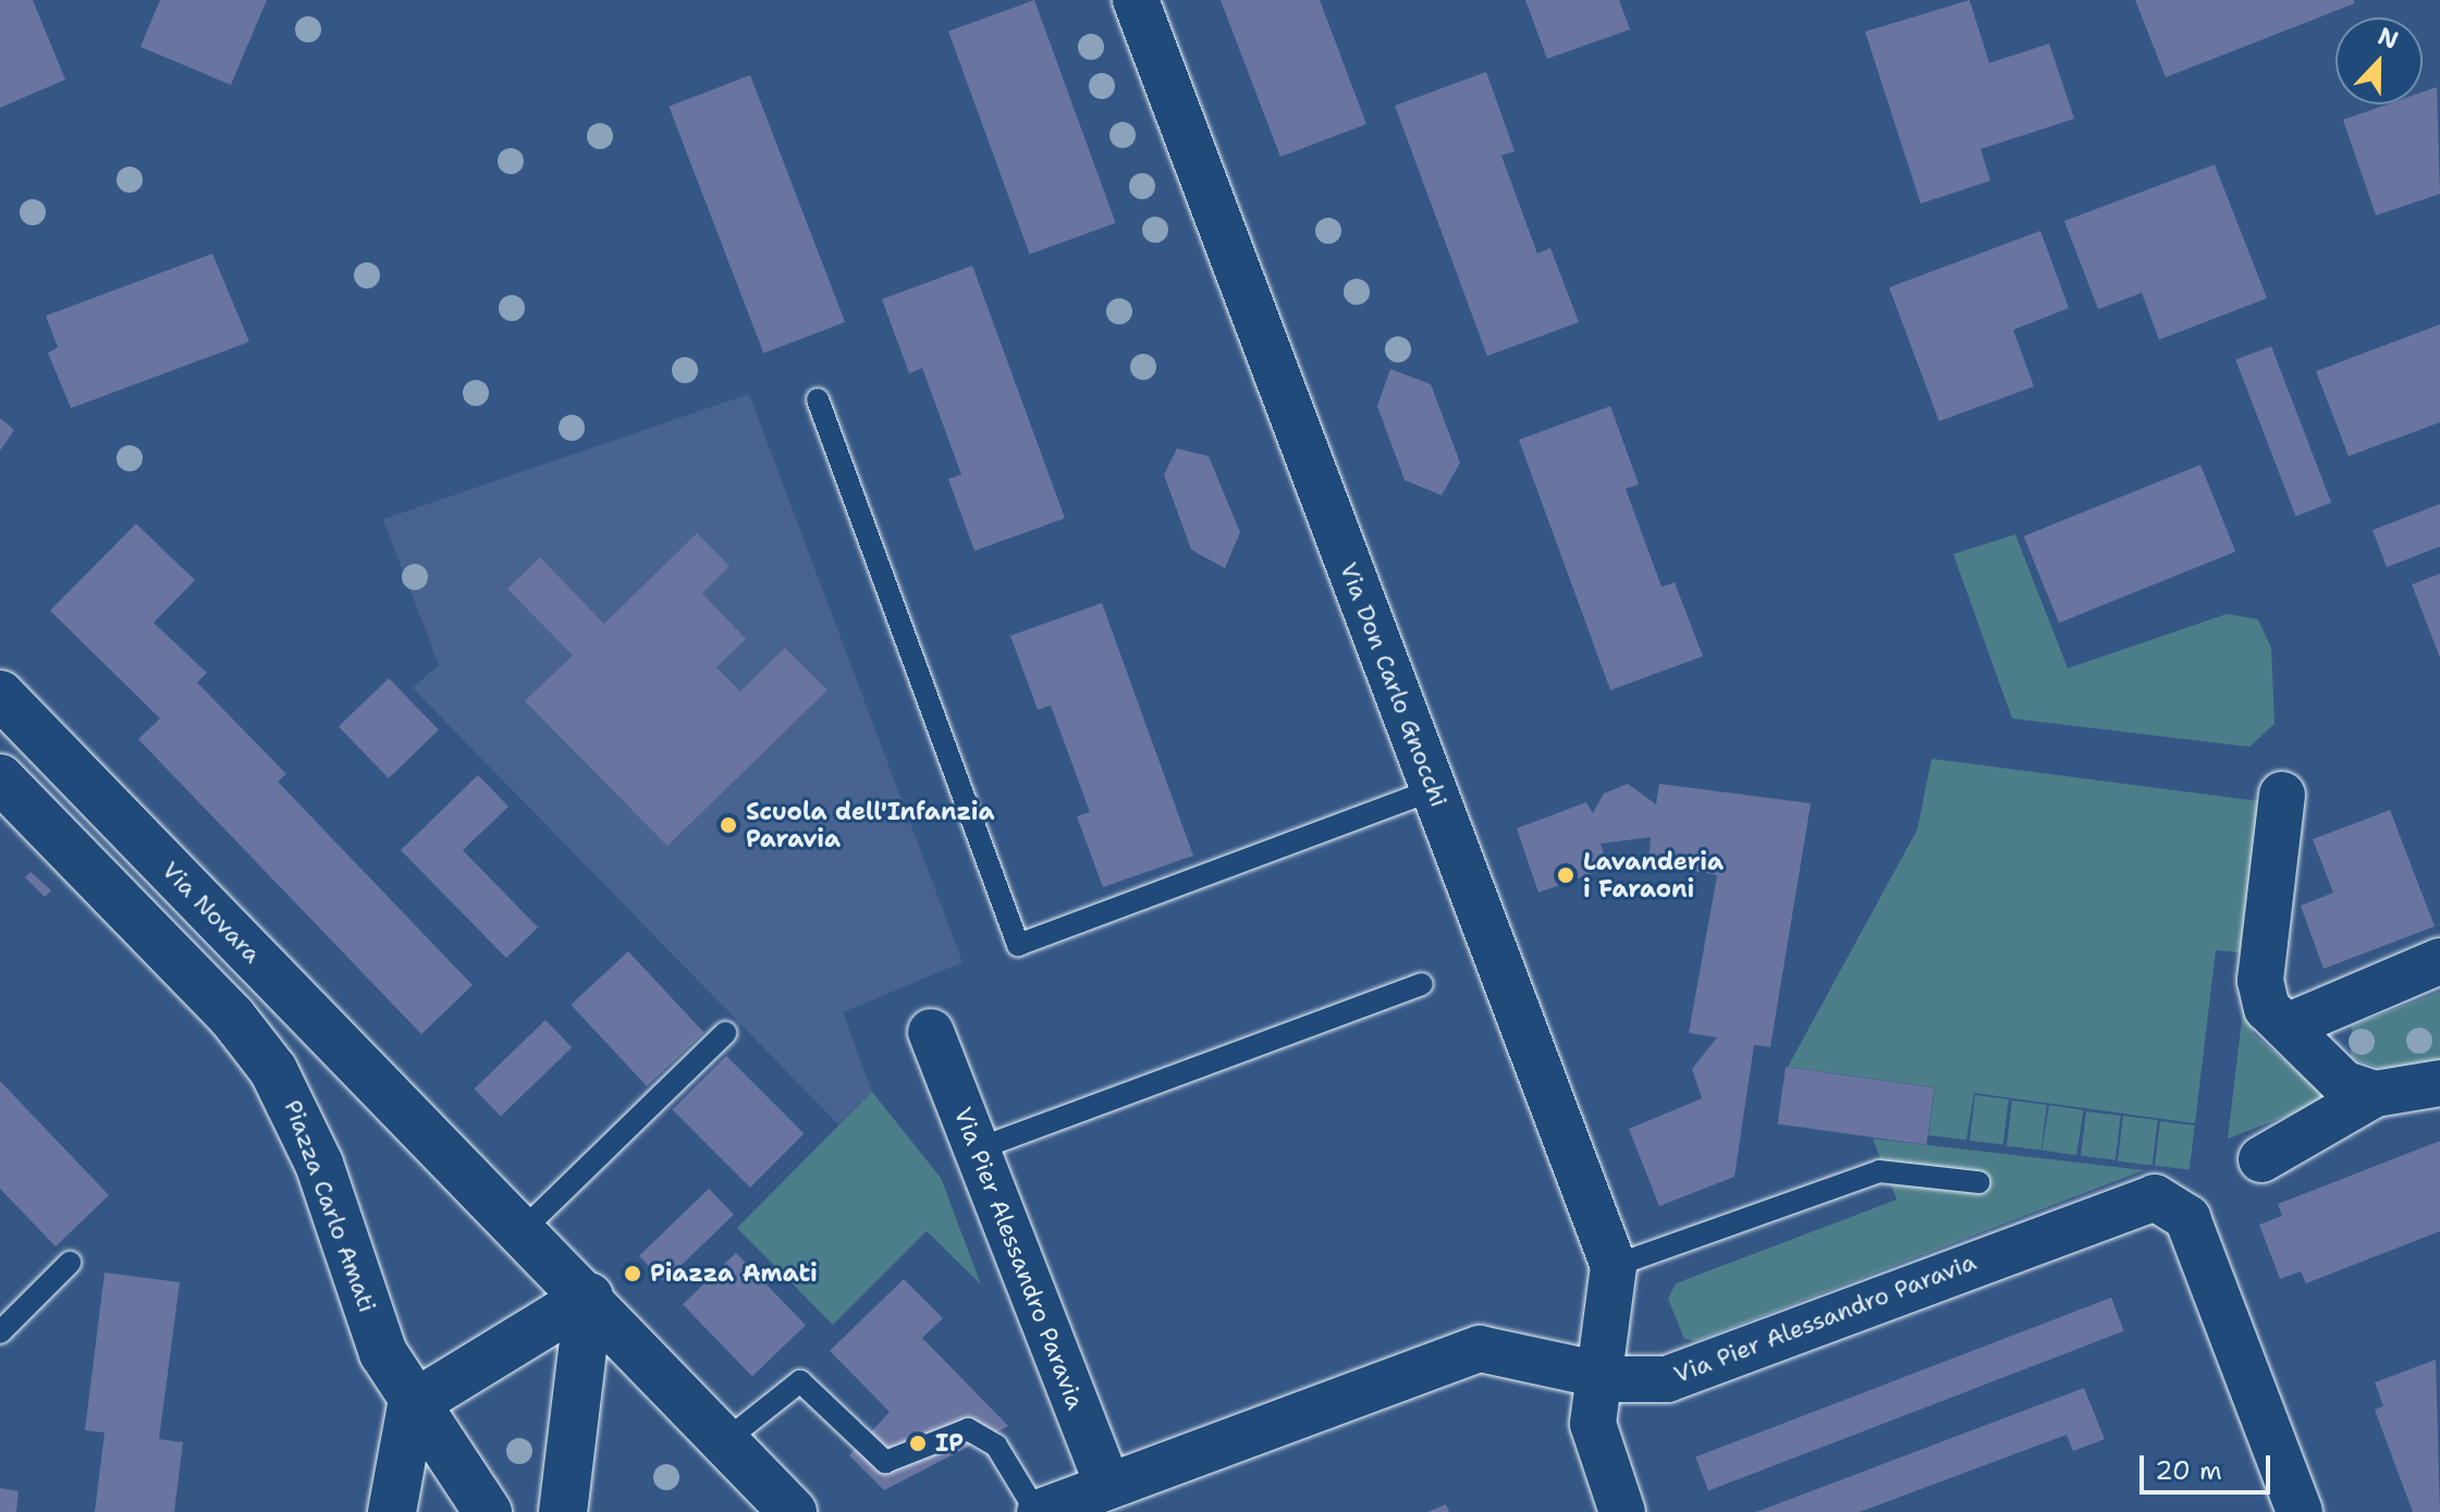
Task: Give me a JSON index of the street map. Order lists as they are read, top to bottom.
{
  "streets": {
    "street": [
      "Via Don Carlo Gnocchi",
      "Via Novara",
      "Piazza Carlo Amati",
      "Via Pier Alessandro Paravia"
    ]
  },
  "crossings": [
    ["Via Don Carlo Gnocchi", "Via Pier Alessandro Paravia"]
  ],
  "places": [
    "Scuola dell'Infanzia Paravia",
    "Lavanderia i Faraoni",
    "Piazza Amati",
    "IP"
  ],
  "scale_bar": "20 m",
  "north": "top"
}
